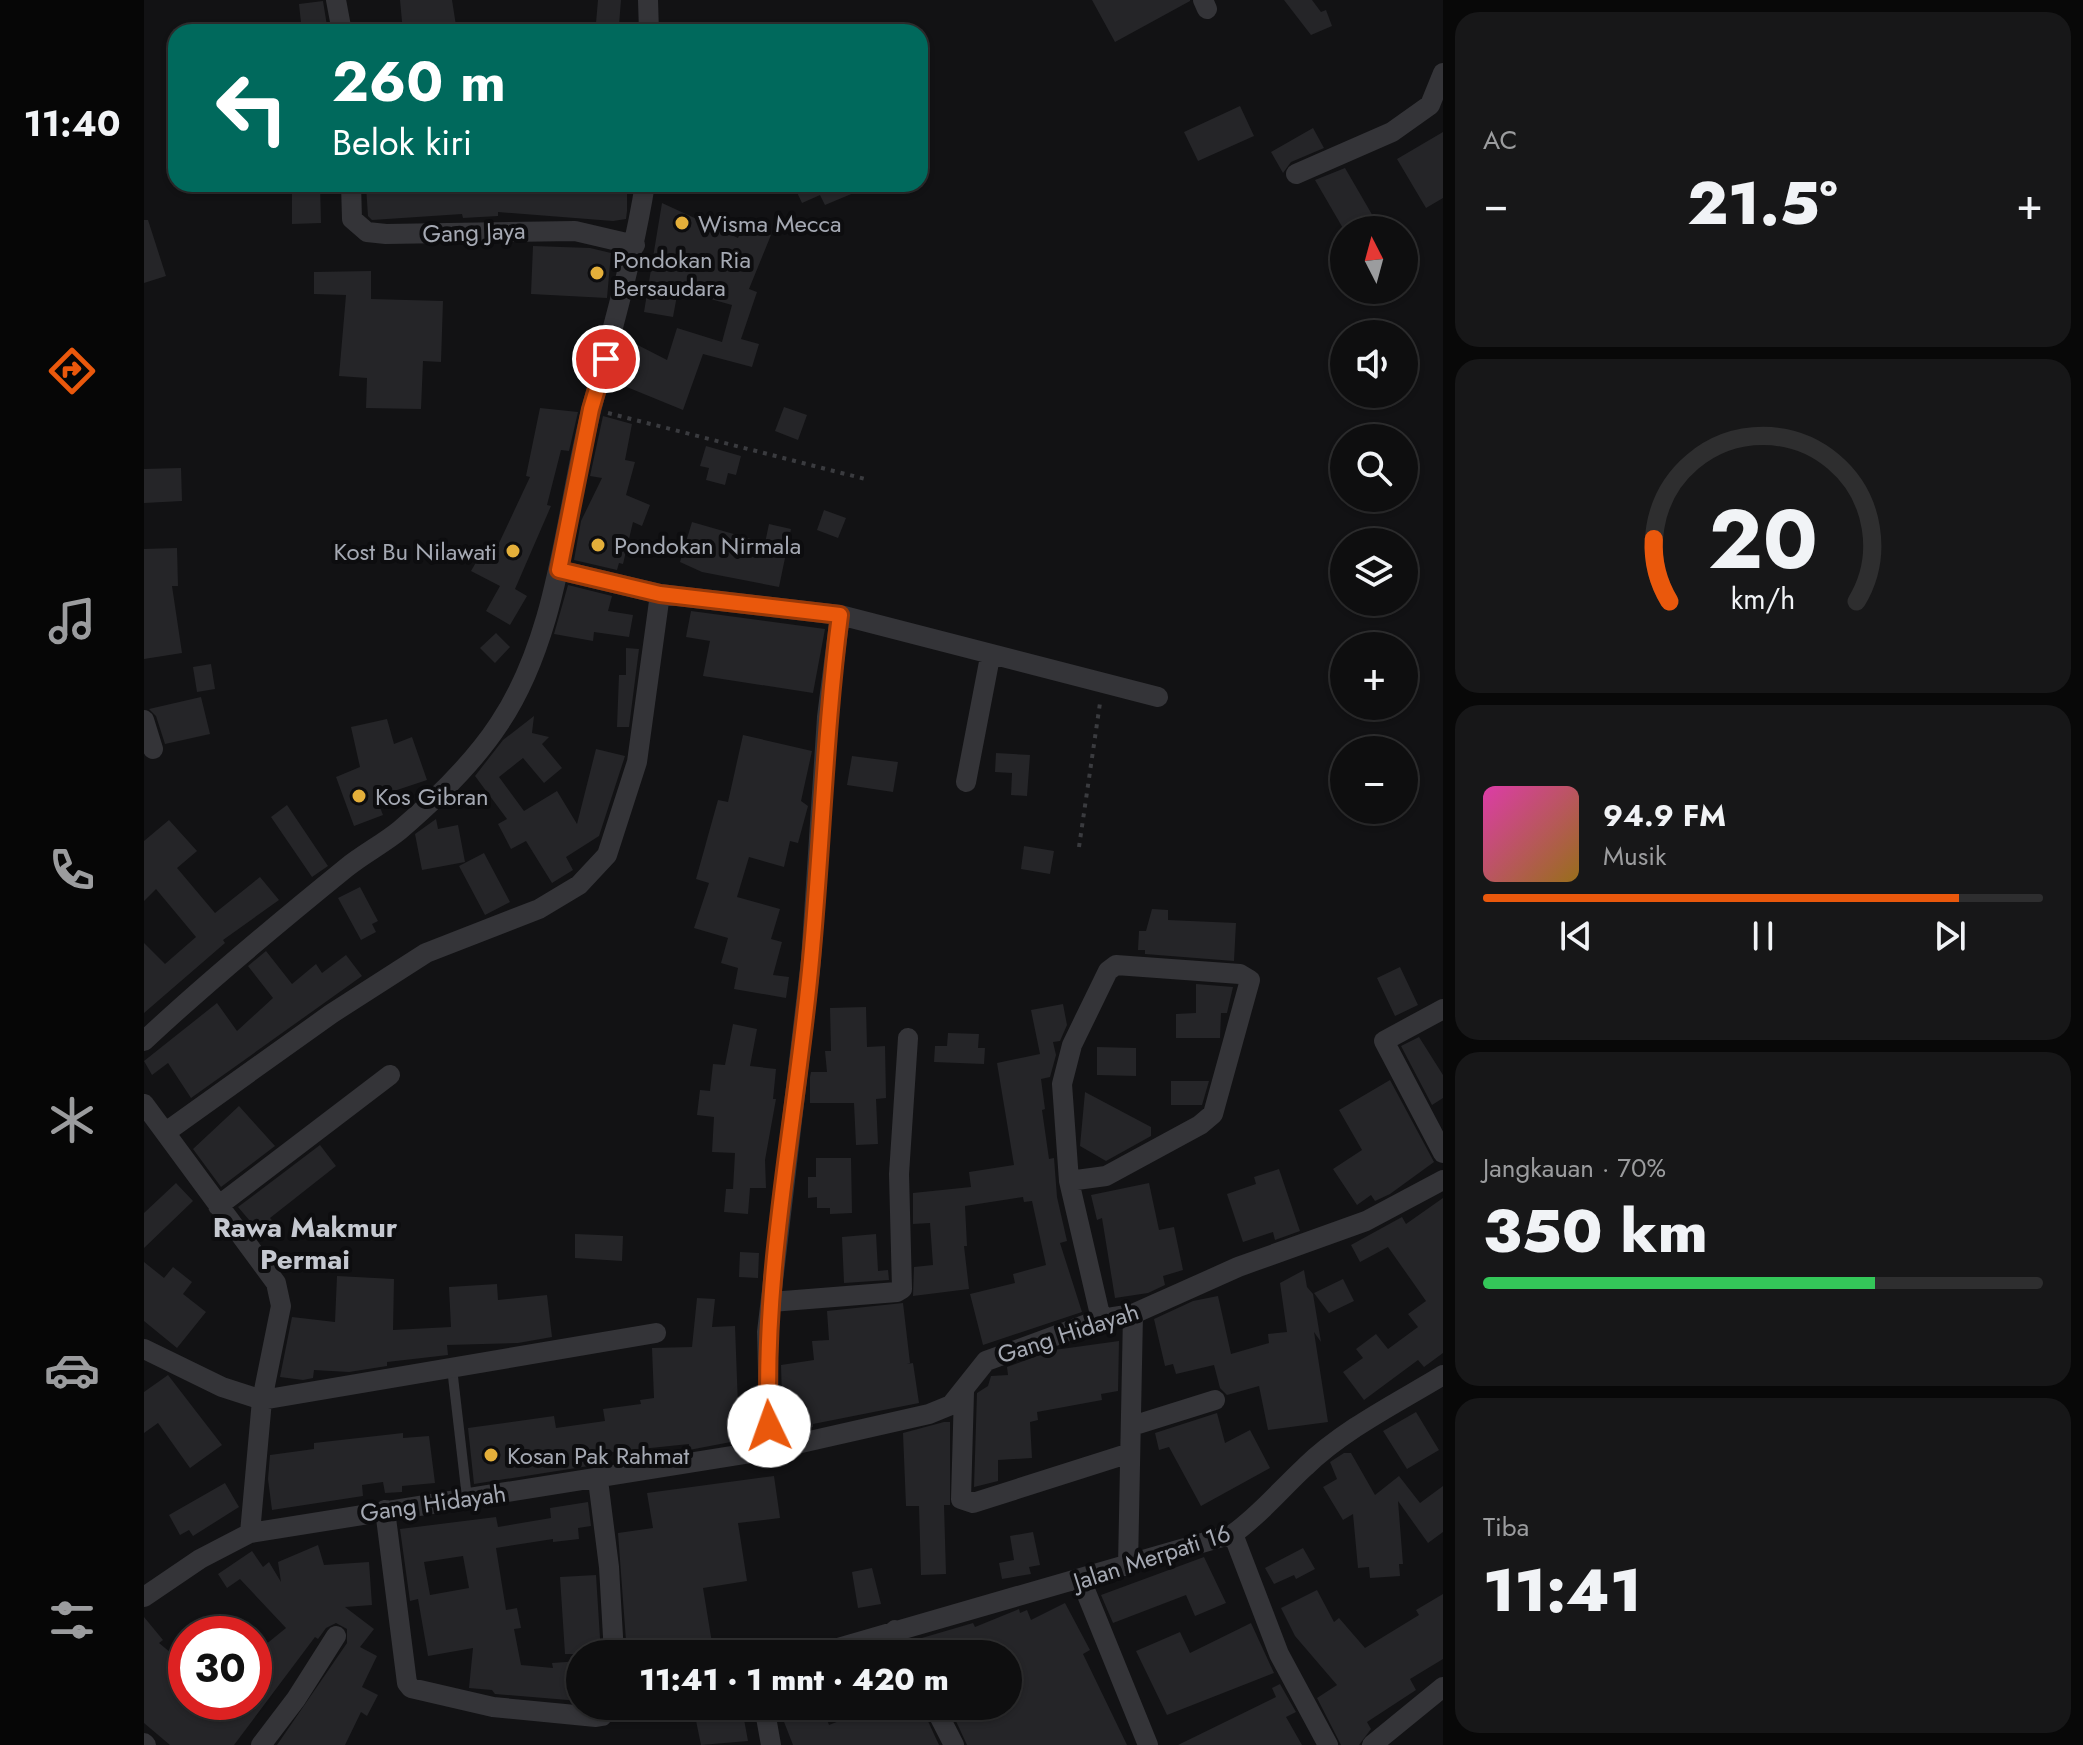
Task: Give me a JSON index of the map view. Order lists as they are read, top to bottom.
{
  "streets": {
    "street": ["Gang Jaya", "Gang Hidayah", "Jalan Merpati 16"]
  },
  "districts": ["Rawa Makmur Permai"],
  "places": [
    "Wisma Mecca",
    "Pondokan Ria Bersaudara",
    "Pondokan Nirmala",
    "Kost Bu Nilawati",
    "Kos Gibran",
    "Kosan Pak Rahmat"
  ],
  "north": "top",
  "page": {
    "tabs": "11:40",
    "tile": [
      "AC",
      ["Jangkauan · 70%", "350 km"],
      ["Tiba", "11:41"]
    ],
    "turn": ["260 m", "Belok kiri"],
    "heat": ["−", "21.5°", "+"],
    "map_buttons": ["+", "−"],
    "song": ["94.9 FM", "Musik"],
    "limit": "30",
    "trip": "11:41 · 1 mnt · 420 m",
    "gauge": ["20", "km/h"]
  }
}
